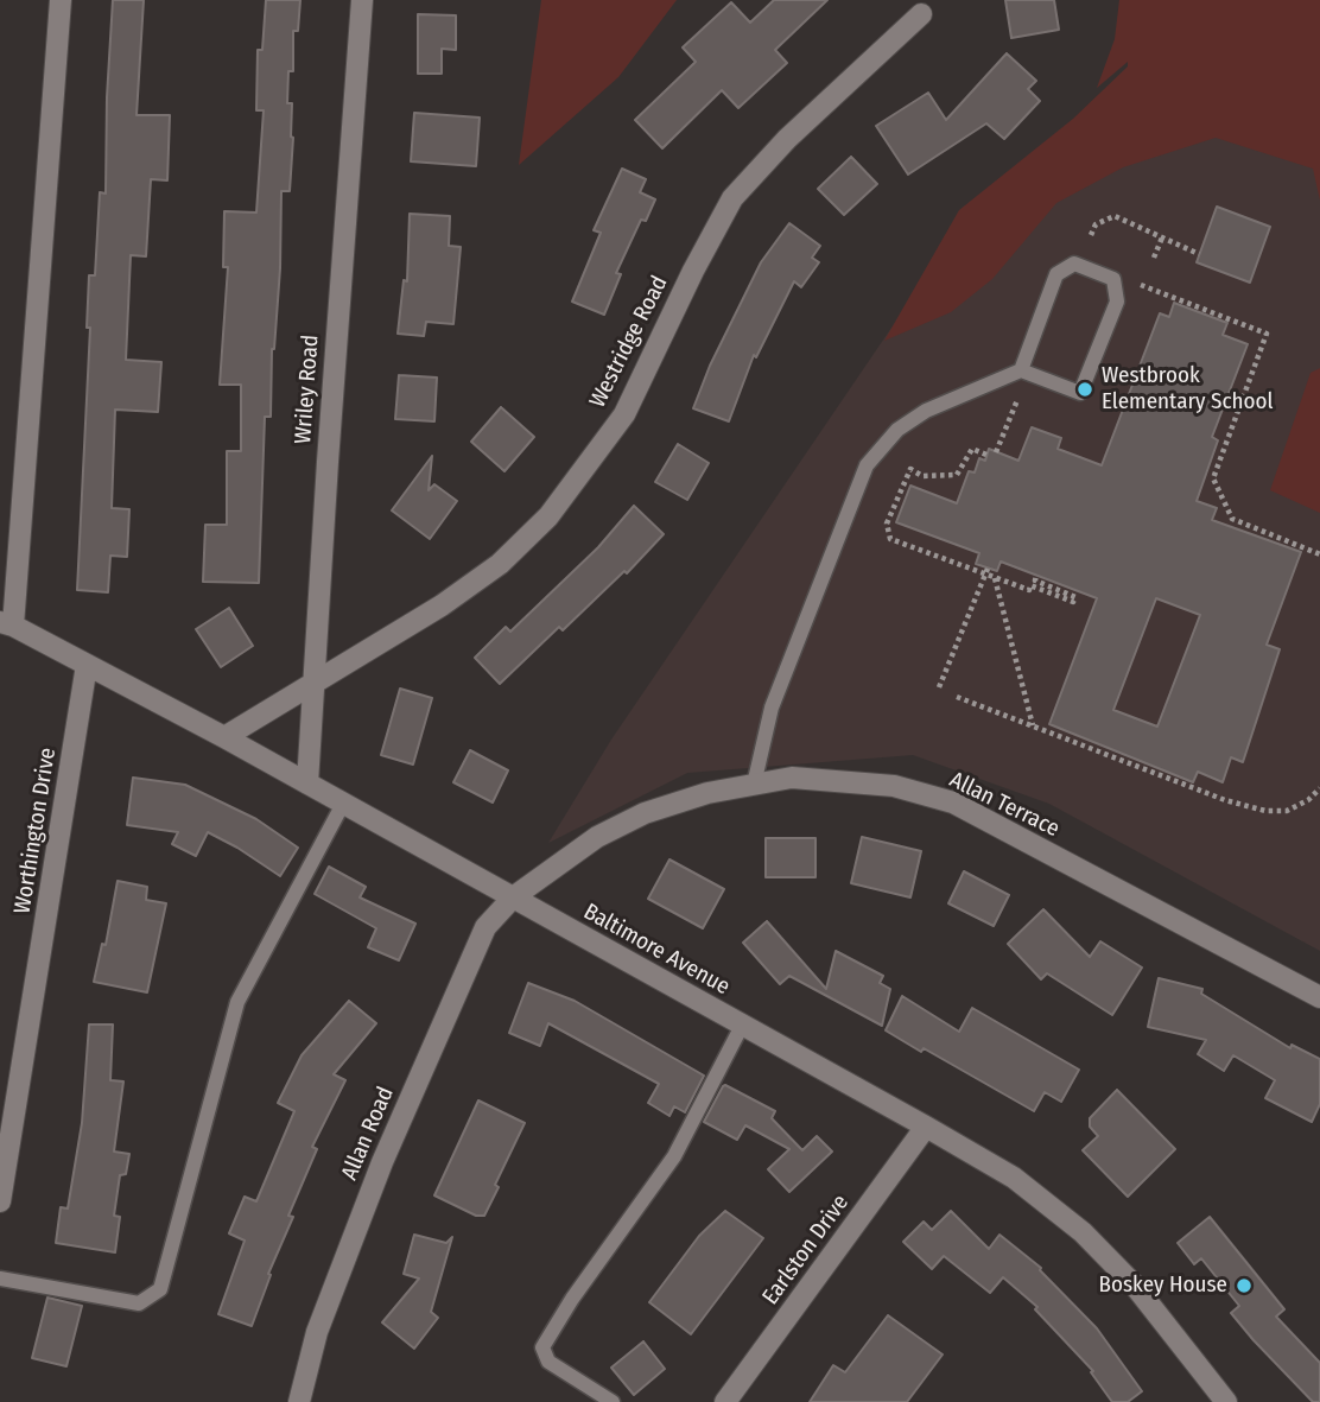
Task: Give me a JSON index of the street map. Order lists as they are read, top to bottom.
{
  "streets": {
    "street": [
      "Westridge Road",
      "Wriley Road",
      "Allan Terrace",
      "Worthington Drive",
      "Baltimore Avenue",
      "Allan Road",
      "Earlston Drive"
    ]
  },
  "crossings": [
    ["Westridge Road", "Wriley Road"],
    ["Westridge Road", "Baltimore Avenue"],
    ["Wriley Road", "Baltimore Avenue"],
    ["Allan Terrace", "Baltimore Avenue"],
    ["Allan Terrace", "Allan Road"],
    ["Worthington Drive", "Baltimore Avenue"],
    ["Baltimore Avenue", "Allan Road"],
    ["Baltimore Avenue", "Earlston Drive"]
  ],
  "places": ["Westbrook Elementary School", "Boskey House"]
}
